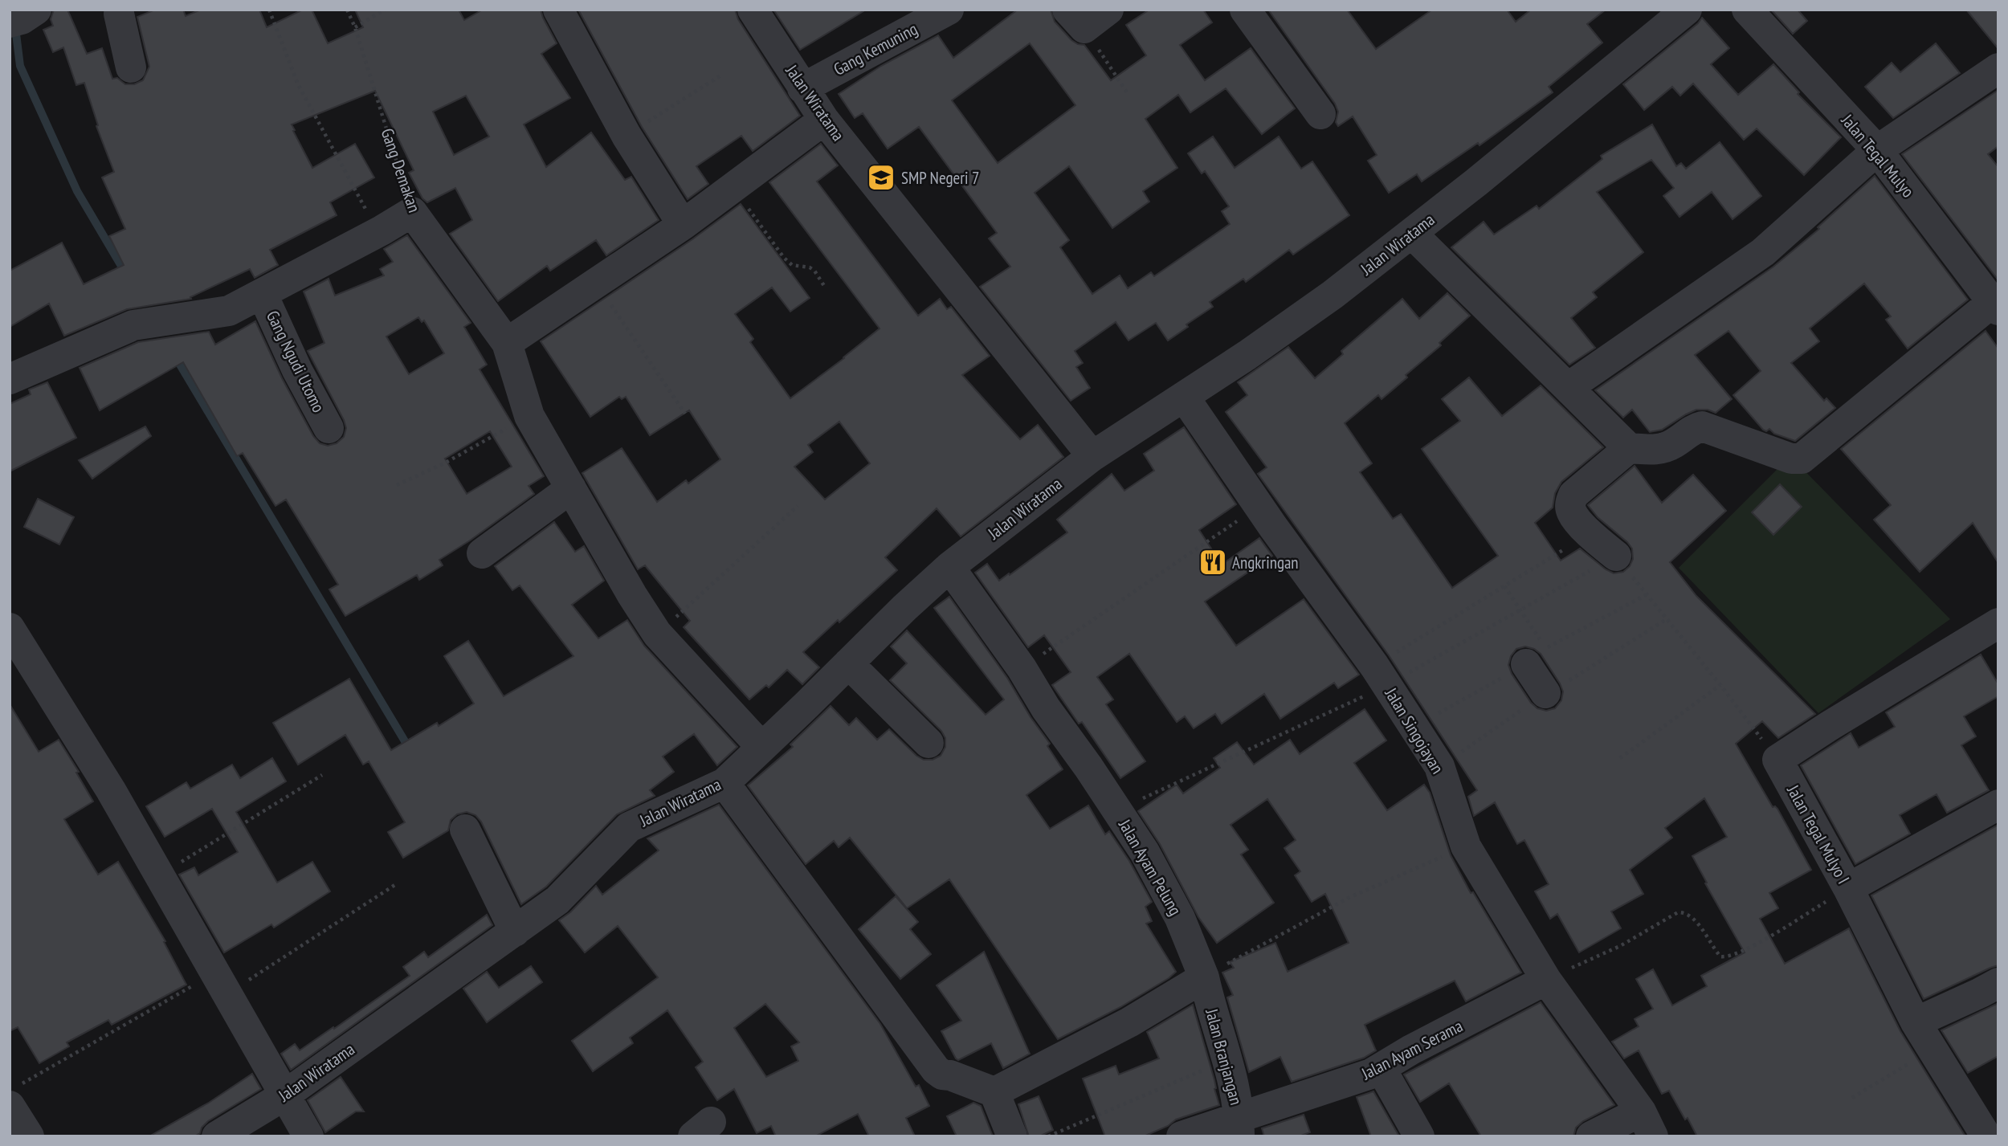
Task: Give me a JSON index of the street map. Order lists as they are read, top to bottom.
{
  "streets": {
    "street": [
      "Gang Kemuning",
      "Jalan Wiratama",
      "Jalan Tegal Mulyo",
      "Gang Demakan",
      "Gang Ngudi Utomo",
      "Jalan Singojayan",
      "Jalan Tegal Mulyo I",
      "Jalan Ayam Pelung",
      "Jalan Ayam Serama",
      "Jalan Branjangan"
    ]
  },
  "crossings": [
    ["Gang Kemuning", "Jalan Wiratama"],
    ["Jalan Wiratama", "Gang Demakan"],
    ["Jalan Wiratama", "Jalan Singojayan"],
    ["Jalan Wiratama", "Jalan Ayam Pelung"],
    ["Jalan Singojayan", "Jalan Ayam Serama"],
    ["Jalan Ayam Pelung", "Jalan Branjangan"],
    ["Jalan Ayam Serama", "Jalan Branjangan"]
  ],
  "places": {
    "school or university": ["SMP Negeri 7"],
    "restaurant": ["Angkringan"]
  }
}
